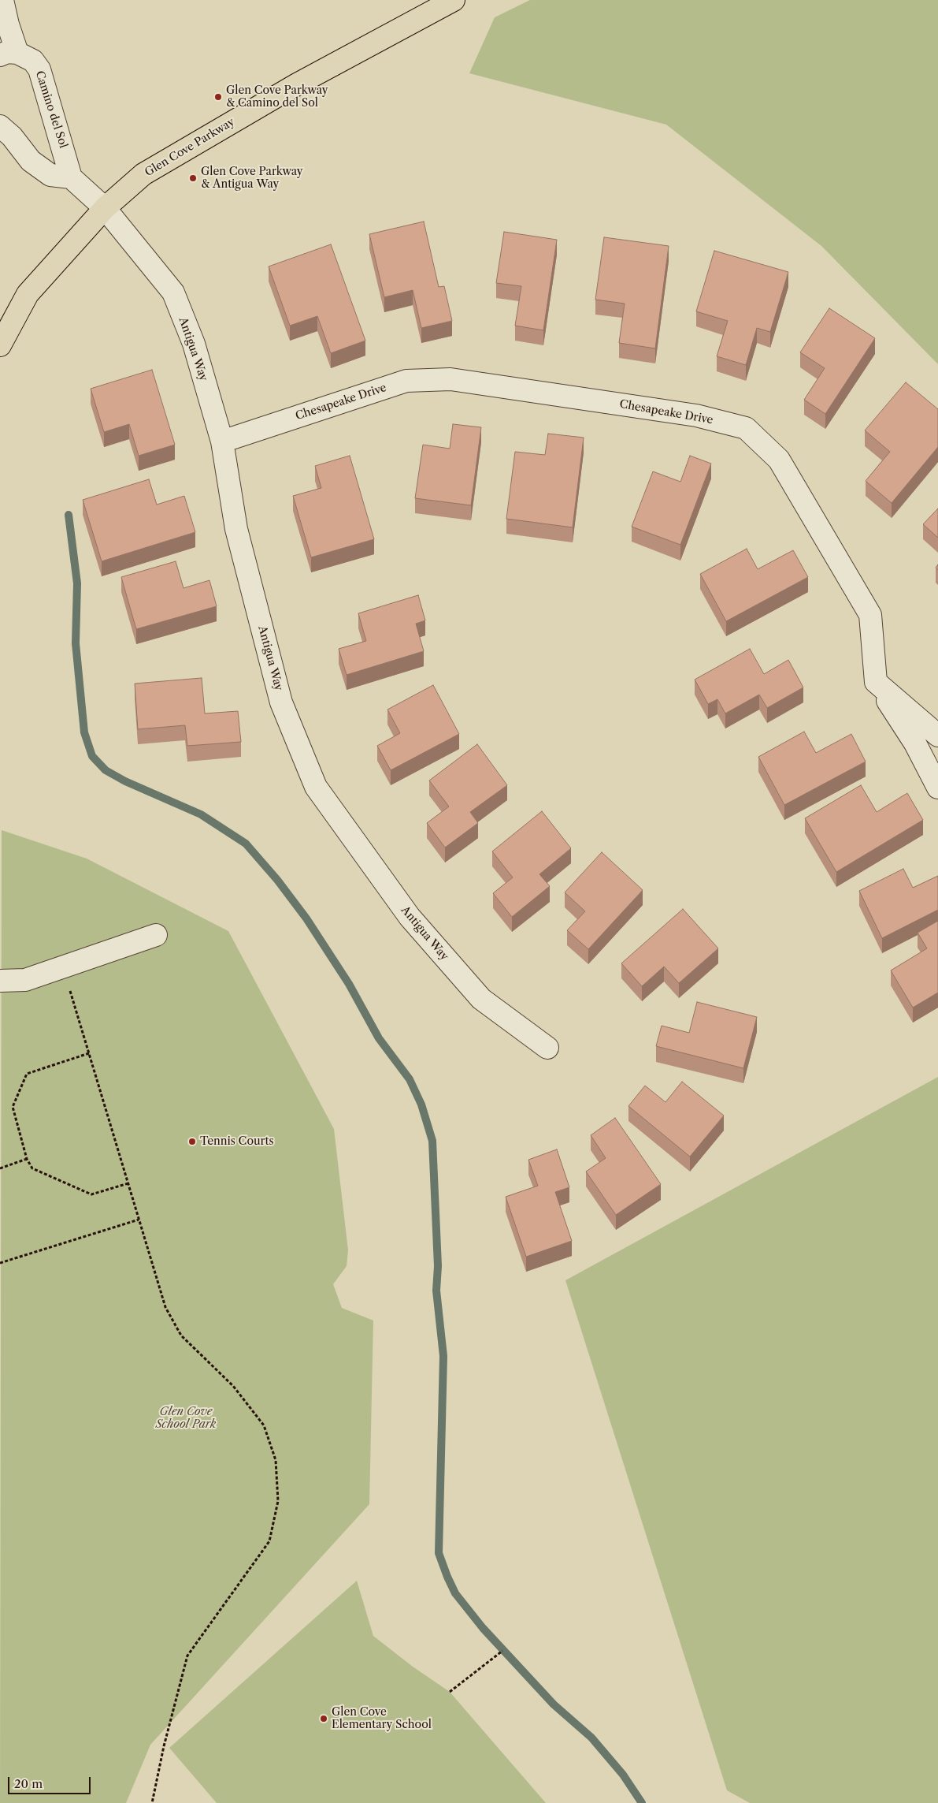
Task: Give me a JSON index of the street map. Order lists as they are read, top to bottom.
{
  "streets": {
    "main road": ["Glen Cove Parkway"],
    "street": ["Camino del Sol", "Antigua Way", "Chesapeake Drive"]
  },
  "crossings": [
    ["Glen Cove Parkway", "Antigua Way"],
    ["Antigua Way", "Chesapeake Drive"]
  ],
  "parks": ["Glen Cove School Park"],
  "places": [
    "Glen Cove Parkway & Camino del Sol",
    "Glen Cove Parkway & Antigua Way",
    "Tennis Courts",
    "Glen Cove Elementary School"
  ],
  "scale_bar": "20 m"
}
